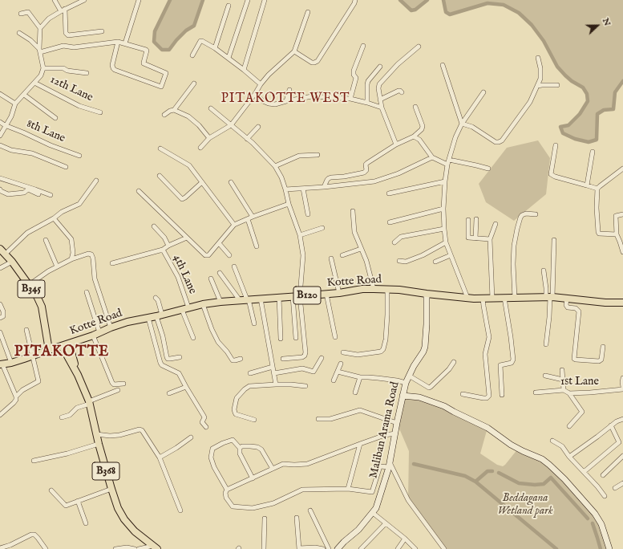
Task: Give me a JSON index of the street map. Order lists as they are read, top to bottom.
{
  "streets": {
    "main road": [
      "Kotte Road",
      "B345",
      "B120",
      "B368"
    ],
    "street": [
      "12th Lane",
      "8th Lane",
      "4th Lane",
      "1st Lane",
      "Maliban Arama Road"
    ]
  },
  "crossings": [
    ["4th Lane", "Kotte Road"],
    ["Kotte Road", "B345"],
    ["Kotte Road", "Maliban Arama Road"],
    ["Kotte Road", "B368"]
  ],
  "districts": ["PITAKOTTE WEST", "PITAKOTTE"],
  "parks": ["Beddagana Wetland park"],
  "north": "right"
}
